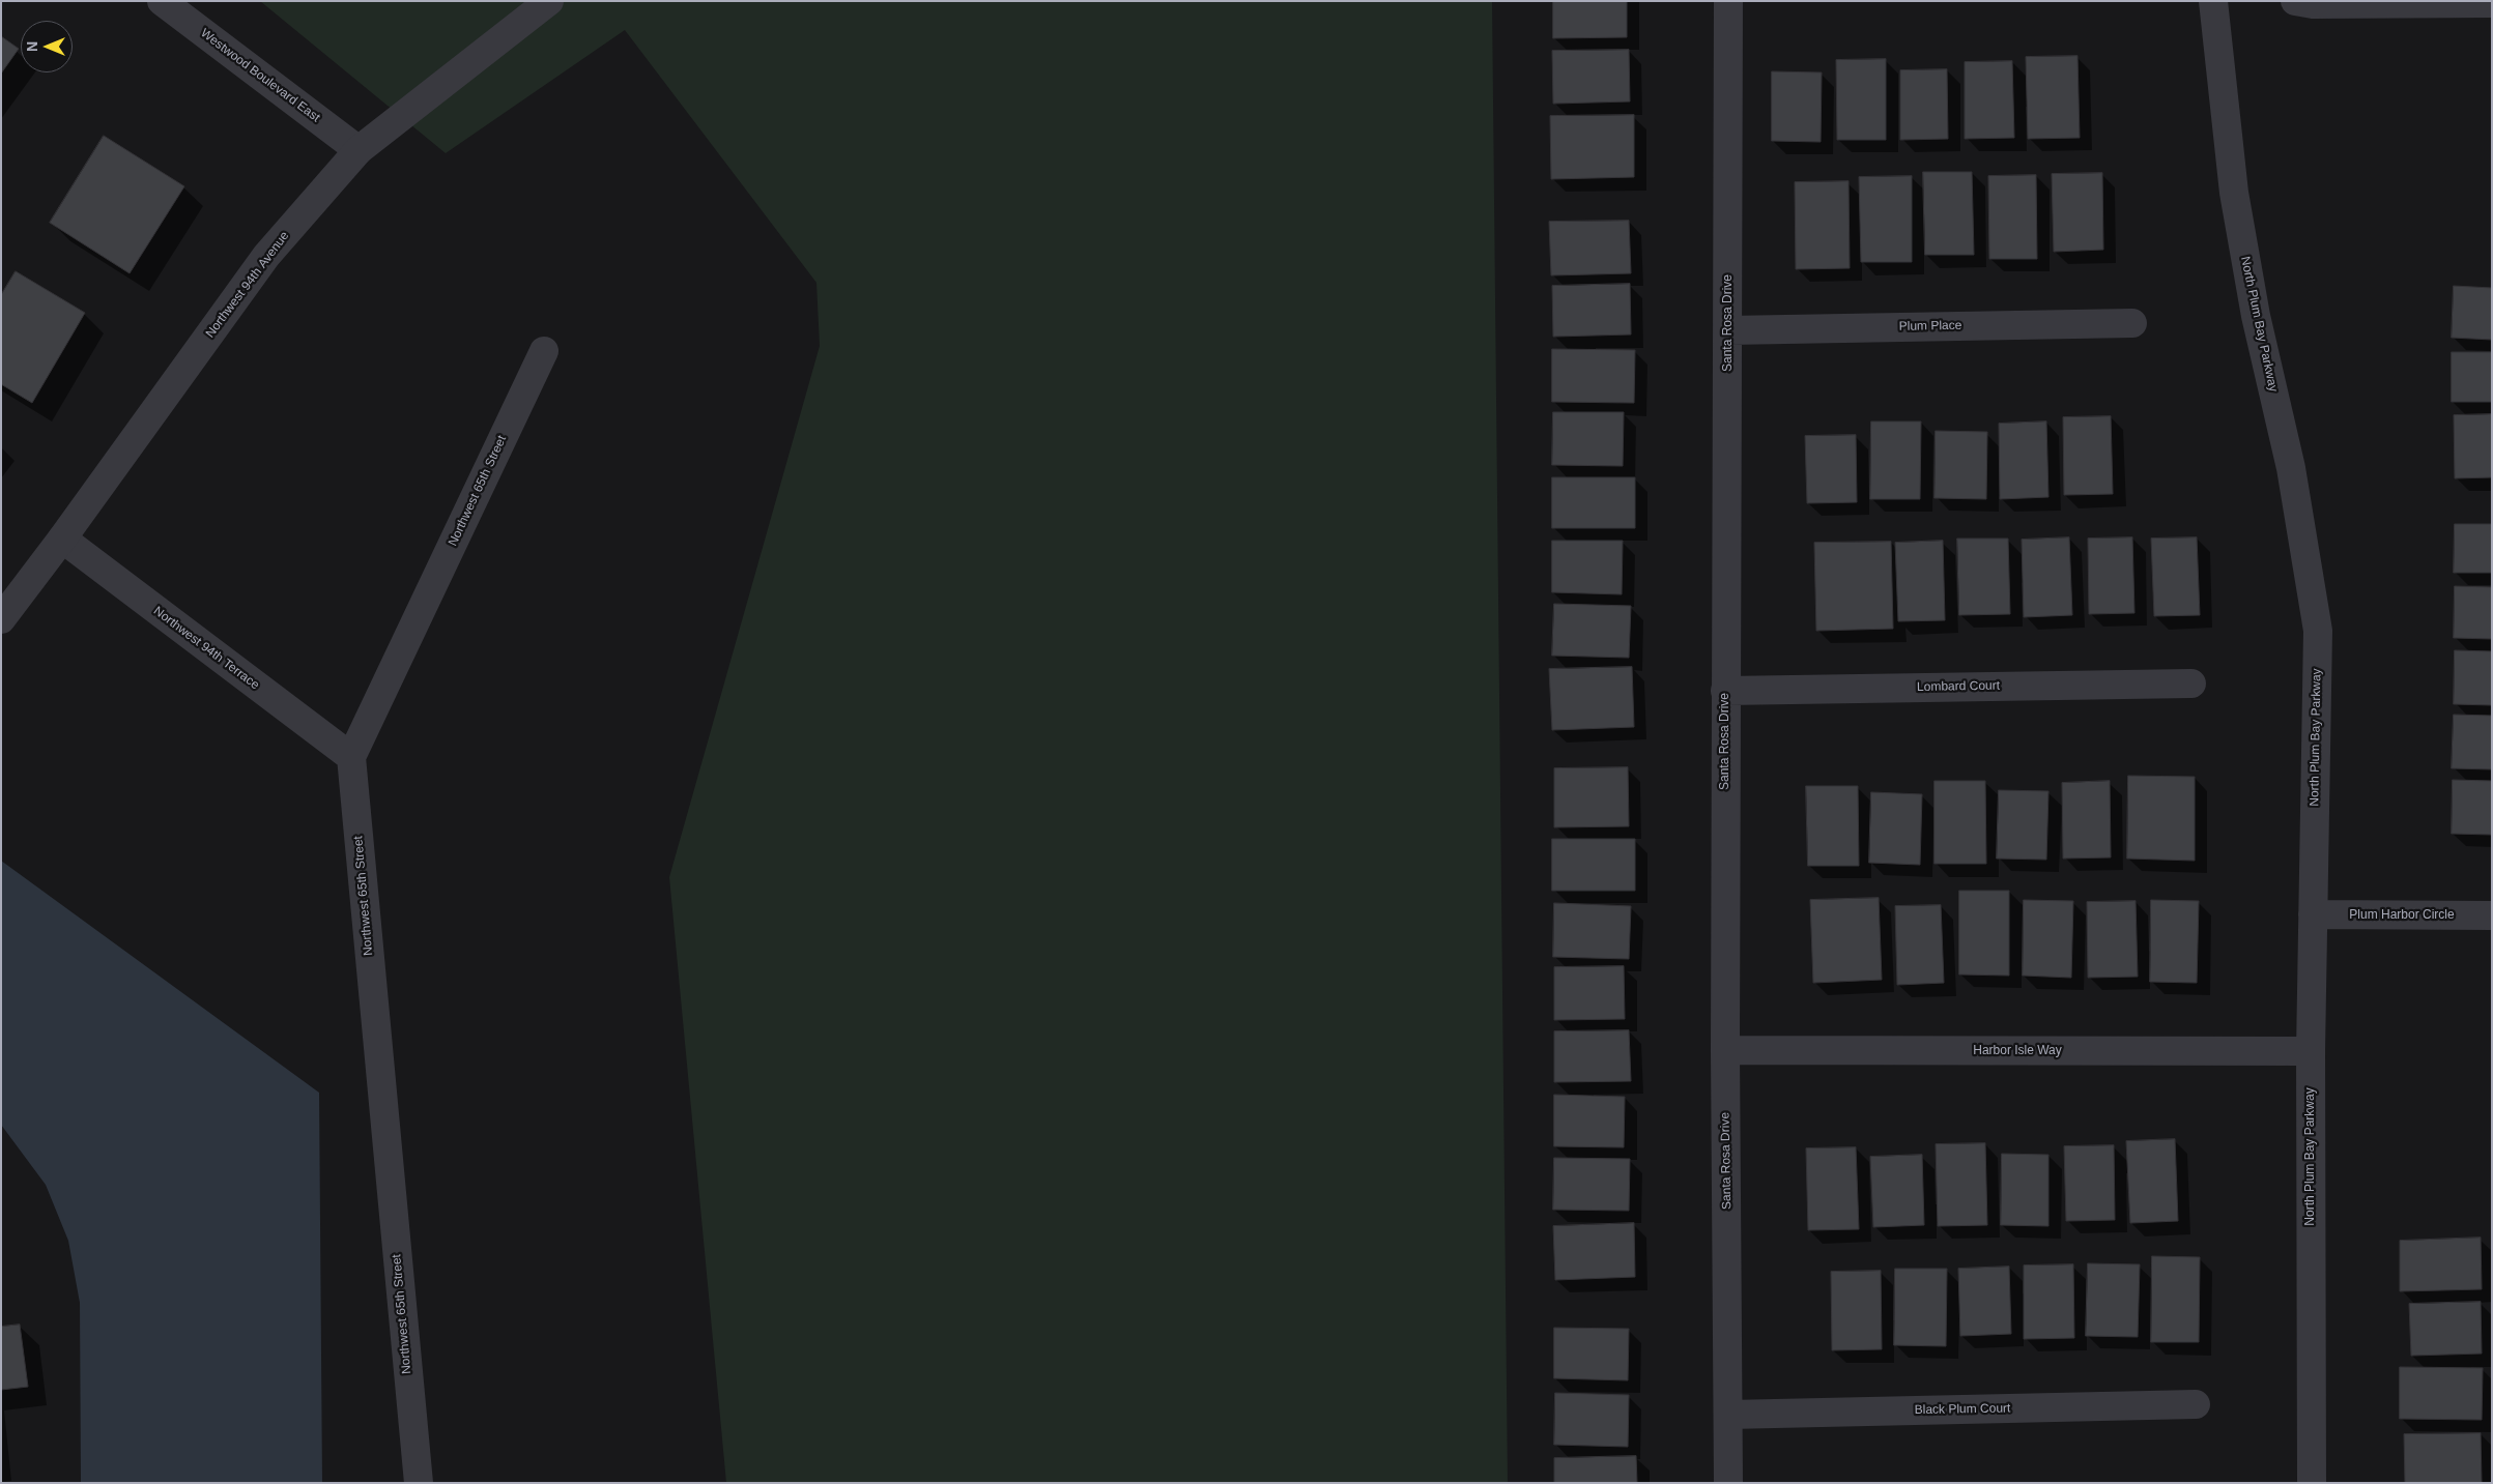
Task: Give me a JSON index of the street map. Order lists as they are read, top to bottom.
{
  "streets": {
    "street": [
      "Westwood Boulevard East",
      "Northwest 94th Avenue",
      "Santa Rosa Drive",
      "North Plum Bay Parkway",
      "Plum Place",
      "Northwest 65th Street",
      "Northwest 94th Terrace",
      "Lombard Court",
      "Plum Harbor Circle",
      "Harbor Isle Way",
      "Black Plum Court"
    ]
  },
  "crossings": [
    ["Westwood Boulevard East", "Northwest 94th Avenue"],
    ["Northwest 94th Avenue", "Northwest 94th Terrace"],
    ["Santa Rosa Drive", "Plum Place"],
    ["Santa Rosa Drive", "Lombard Court"],
    ["Santa Rosa Drive", "Harbor Isle Way"],
    ["Santa Rosa Drive", "Black Plum Court"],
    ["North Plum Bay Parkway", "Plum Harbor Circle"],
    ["North Plum Bay Parkway", "Harbor Isle Way"],
    ["Northwest 65th Street", "Northwest 94th Terrace"]
  ],
  "north": "left"
}
